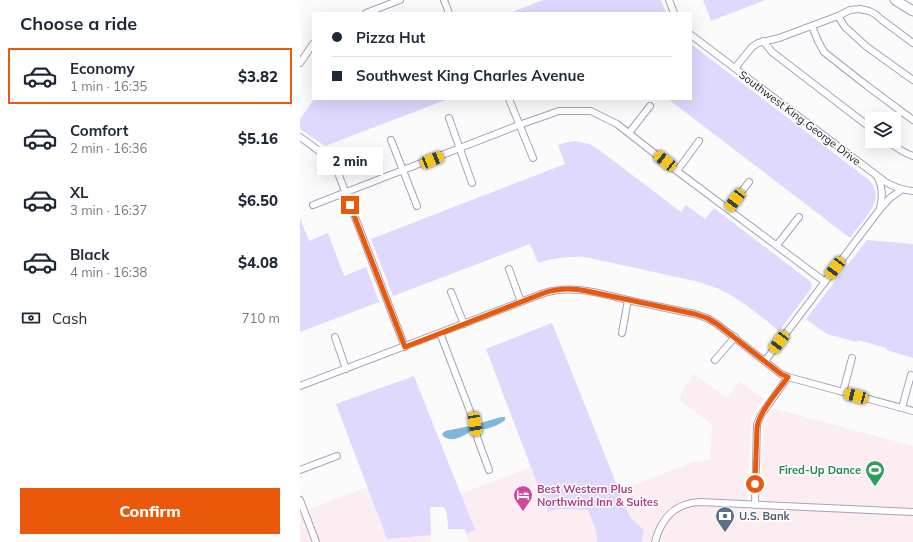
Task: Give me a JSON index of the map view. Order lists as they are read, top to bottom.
{
  "streets": {
    "street": ["Southwest King George Drive"]
  },
  "places": {
    "sports": ["Fired-Up Dance"],
    "hotel": ["Best Western Plus Northwind Inn & Suites"],
    "bank": ["U.S. Bank"]
  },
  "page": {
    "heading": "Choose a ride",
    "banner": ["Pizza Hut", "Southwest King Charles Avenue"],
    "list": [
      {
        "name": "Economy",
        "note": "1 min · 16:35",
        "value": "$3.82"
      },
      {
        "name": "Comfort",
        "note": "2 min · 16:36",
        "value": "$5.16"
      },
      {
        "name": "XL",
        "note": "3 min · 16:37",
        "value": "$6.50"
      },
      {
        "name": "Black",
        "note": "4 min · 16:38",
        "value": "$4.08"
      }
    ],
    "bubble": "2 min",
    "pay": ["Cash", "710 m"],
    "buttons": "Confirm"
  }
}
